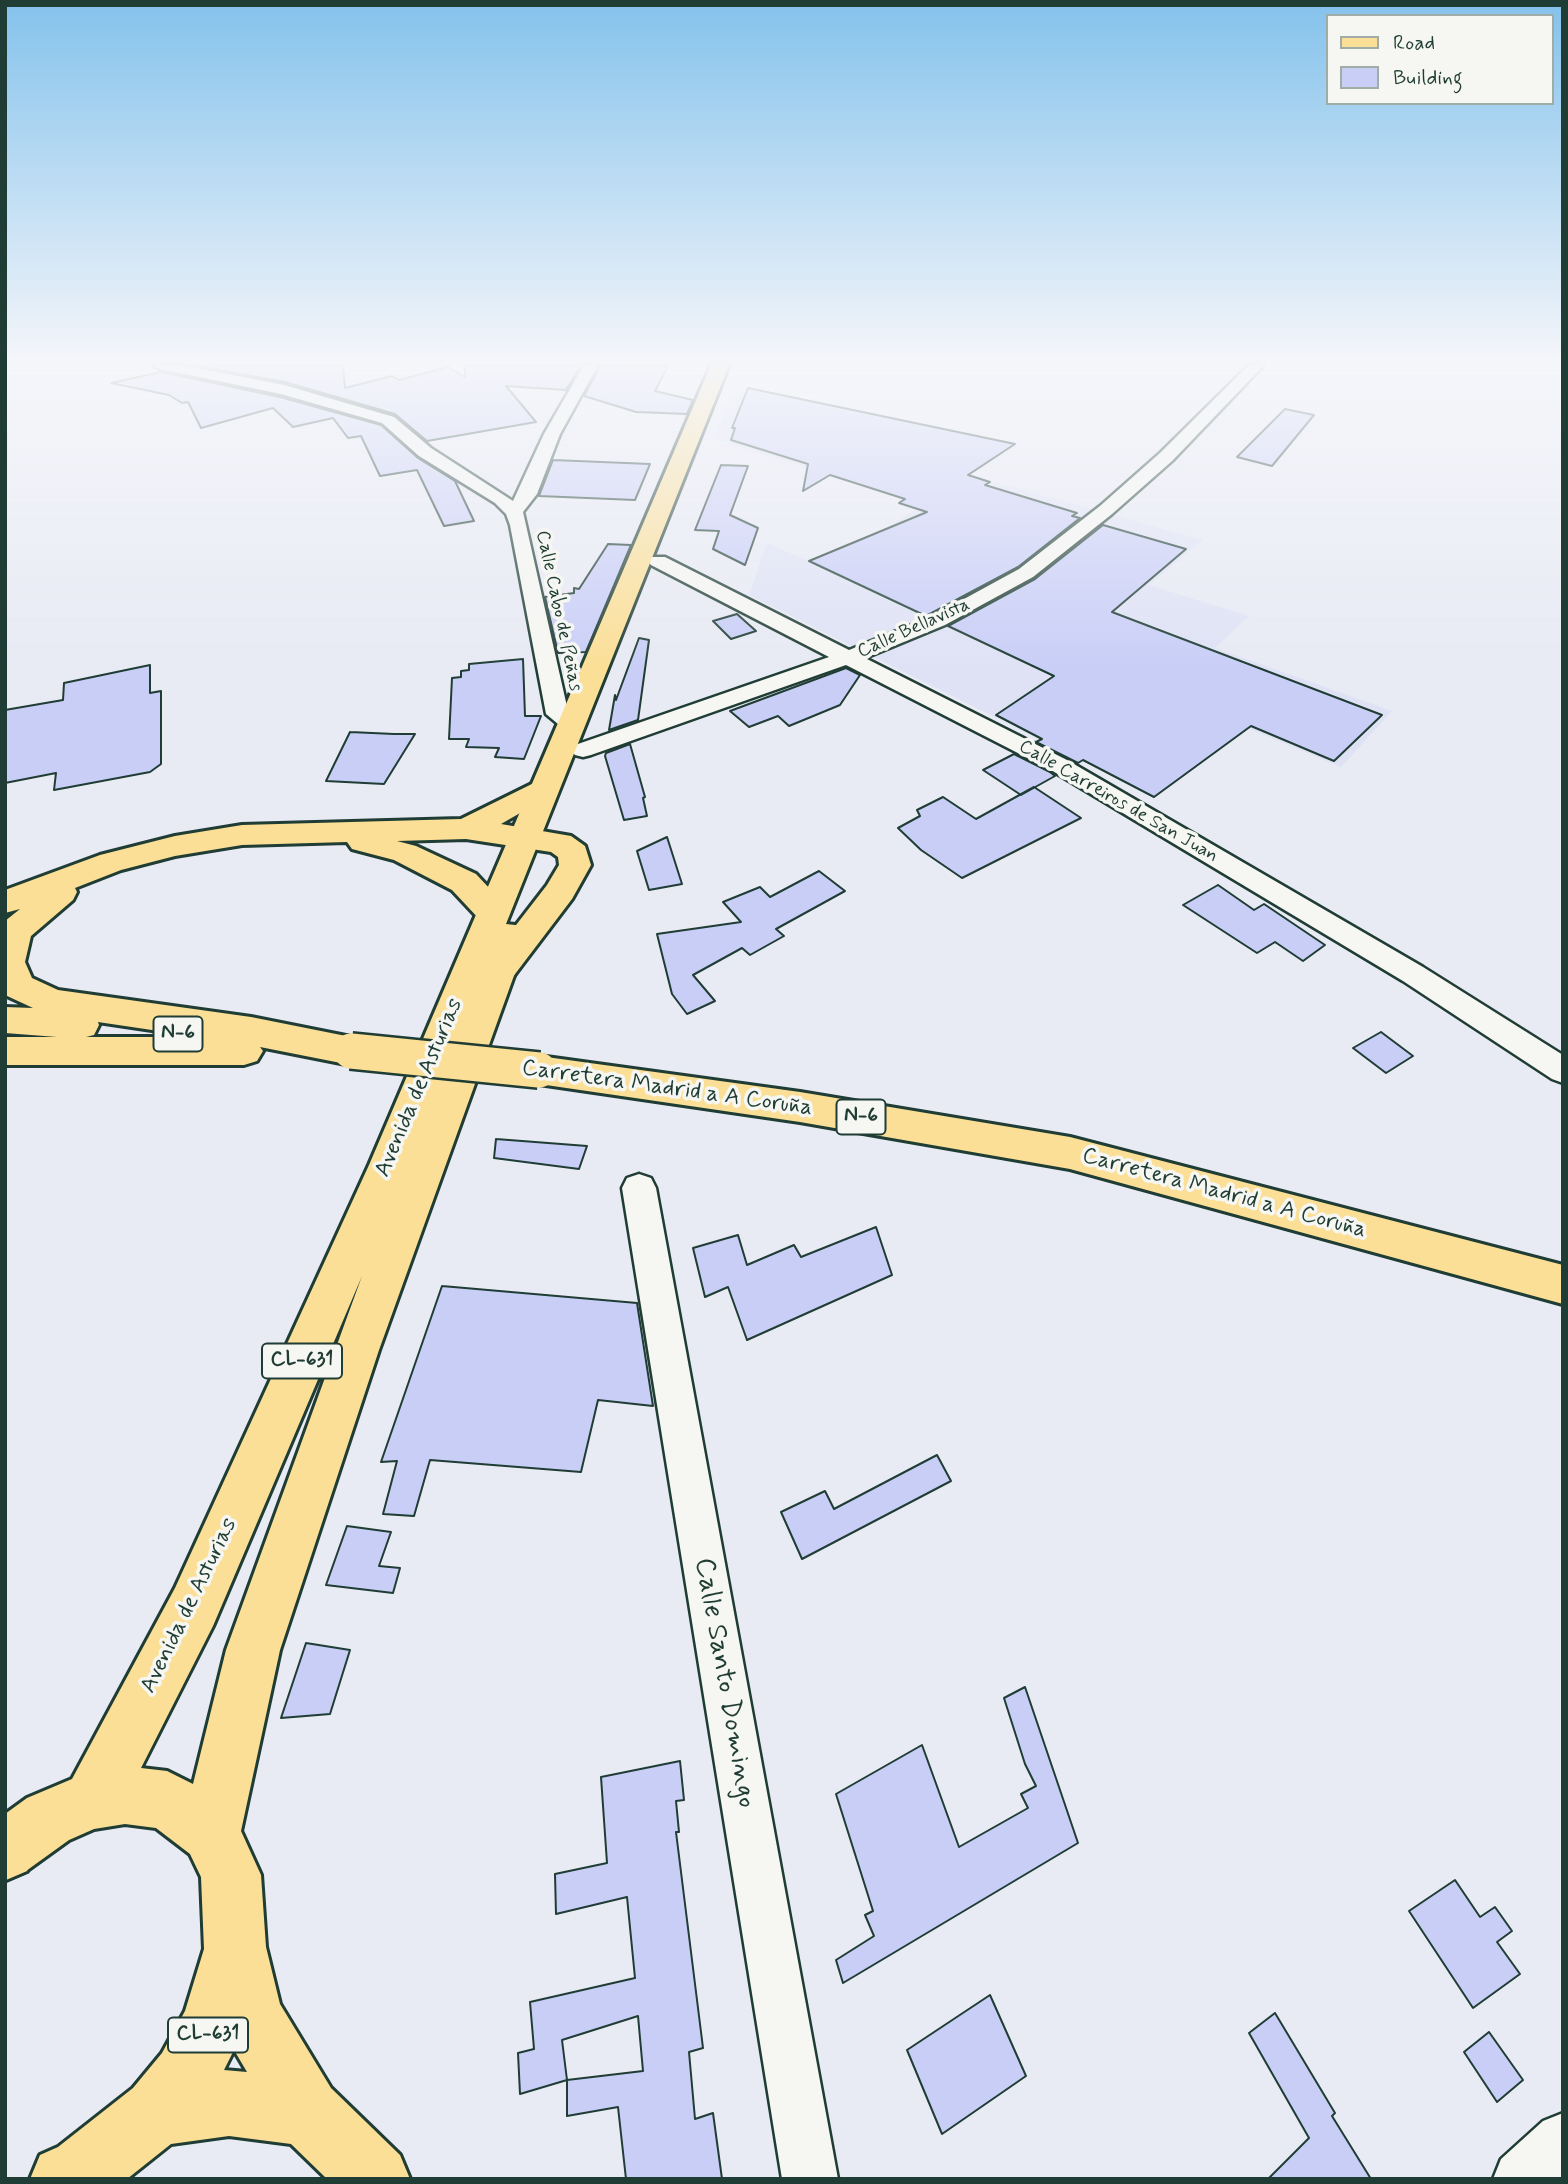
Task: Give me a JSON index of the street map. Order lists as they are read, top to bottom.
{
  "streets": {
    "main road": [
      "N-6",
      "Avenida de Asturias",
      "Carretera Madrid a A Coruña",
      "CL-631"
    ],
    "street": [
      "Calle Cabo de Peñas",
      "Calle Bellavista",
      "Calle Carreiros de San Juan",
      "Calle Santo Domingo"
    ]
  },
  "crossings": [
    ["Calle Cabo de Peñas", "Calle Bellavista"],
    ["Calle Cabo de Peñas", "Avenida de Asturias"],
    ["Calle Bellavista", "Calle Carreiros de San Juan"],
    ["Calle Bellavista", "Avenida de Asturias"],
    ["Calle Carreiros de San Juan", "Avenida de Asturias"],
    ["Avenida de Asturias", "CL-631"]
  ],
  "legend": ["Road", "Building"]
}
